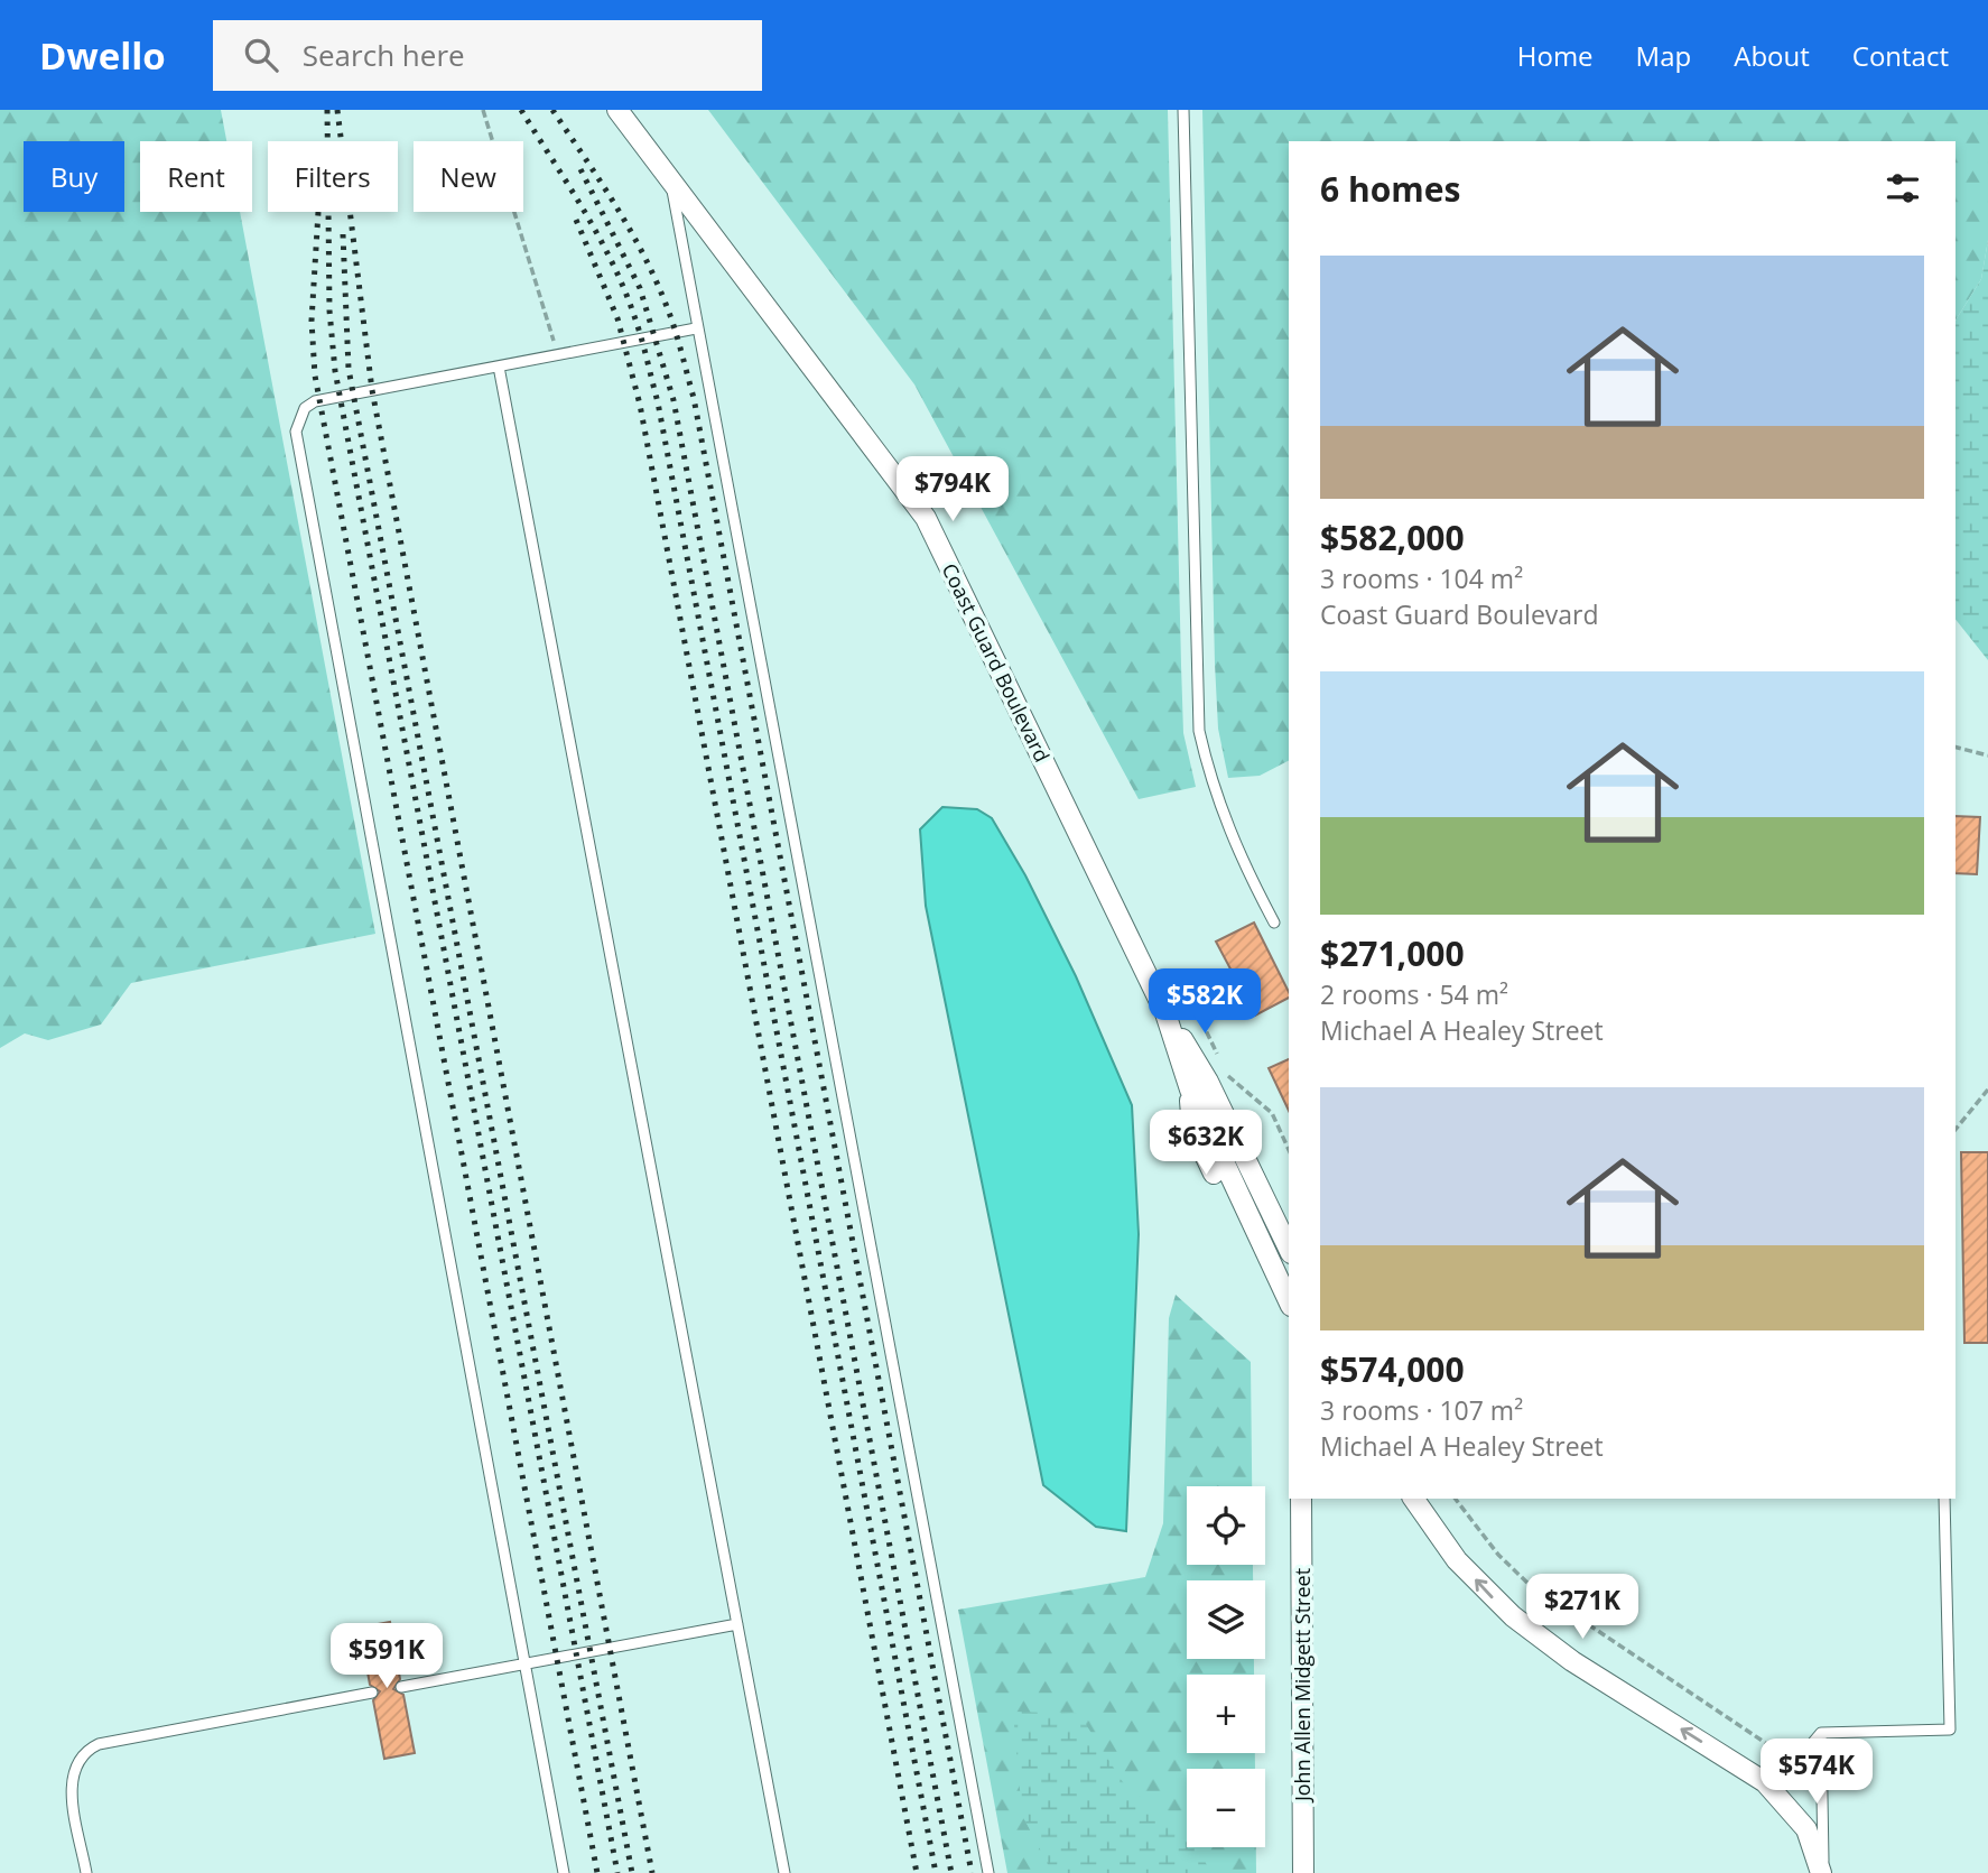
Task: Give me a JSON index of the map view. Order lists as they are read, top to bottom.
{
  "streets": {
    "street": ["Coast Guard Boulevard", "John Allen Midgett Street"]
  },
  "page": {
    "header": "Dwello",
    "search": "Search here",
    "nav": [
      "Home",
      "Map",
      "About",
      "Contact"
    ],
    "chip": [
      "Buy",
      "Rent",
      "Filters",
      "New"
    ],
    "heading": "6 homes",
    "list": [
      {
        "name": "$582,000",
        "note": "3 rooms · 104 m² · Coast Guard Boulevard"
      },
      {
        "name": "$271,000",
        "note": "2 rooms · 54 m² · Michael A Healey Street"
      },
      {
        "name": "$574,000",
        "note": "3 rooms · 107 m² · Michael A Healey Street"
      }
    ],
    "price": [
      "$794K",
      "$582K",
      "$632K",
      "$271K",
      "$591K",
      "$574K"
    ],
    "map_buttons": ["+", "−"]
  }
}
